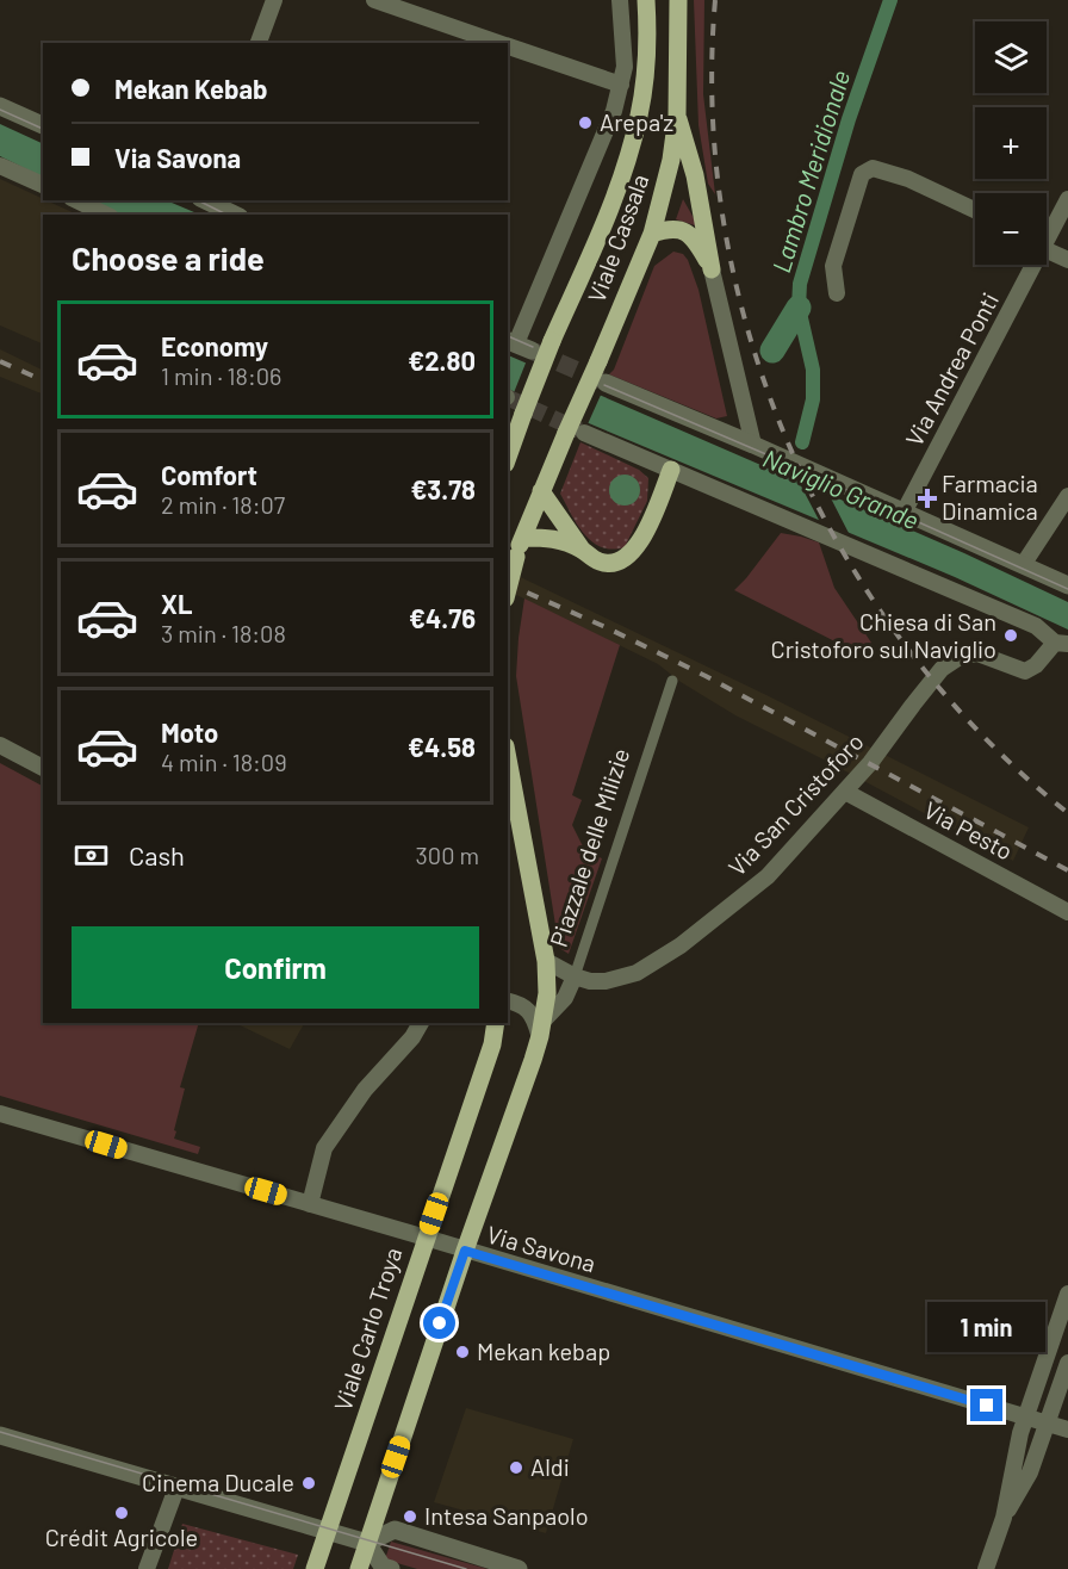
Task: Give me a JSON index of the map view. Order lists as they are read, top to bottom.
{
  "streets": {
    "main road": ["Viale Cassala", "Piazzale delle Milizie", "Viale Carlo Troya"],
    "street": [
      "Via Andrea Ponti",
      "Via San Cristoforo",
      "Via Pesto",
      "Via Savona"
    ]
  },
  "crossings": [
    ["Via San Cristoforo", "Via Pesto"],
    ["Via San Cristoforo", "Piazzale delle Milizie"],
    ["Via Savona", "Viale Carlo Troya"]
  ],
  "water": ["Lambro Meridionale", "Naviglio Grande"],
  "places": {
    "other": [
      "Arepa'z",
      "Chiesa di San Cristoforo sul Naviglio",
      "Mekan kebap",
      "Aldi",
      "Cinema Ducale",
      "Crédit Agricole",
      "Intesa Sanpaolo"
    ],
    "health": ["Farmacia Dinamica"]
  },
  "page": {
    "map_buttons": ["+", "−"],
    "banner": ["Mekan Kebab", "Via Savona"],
    "heading": "Choose a ride",
    "list": [
      {
        "name": "Economy",
        "note": "1 min · 18:06",
        "value": "€2.80"
      },
      {
        "name": "Comfort",
        "note": "2 min · 18:07",
        "value": "€3.78"
      },
      {
        "name": "XL",
        "note": "3 min · 18:08",
        "value": "€4.76"
      },
      {
        "name": "Moto",
        "note": "4 min · 18:09",
        "value": "€4.58"
      }
    ],
    "pay": ["Cash", "300 m"],
    "buttons": "Confirm",
    "bubble": "1 min"
  }
}
